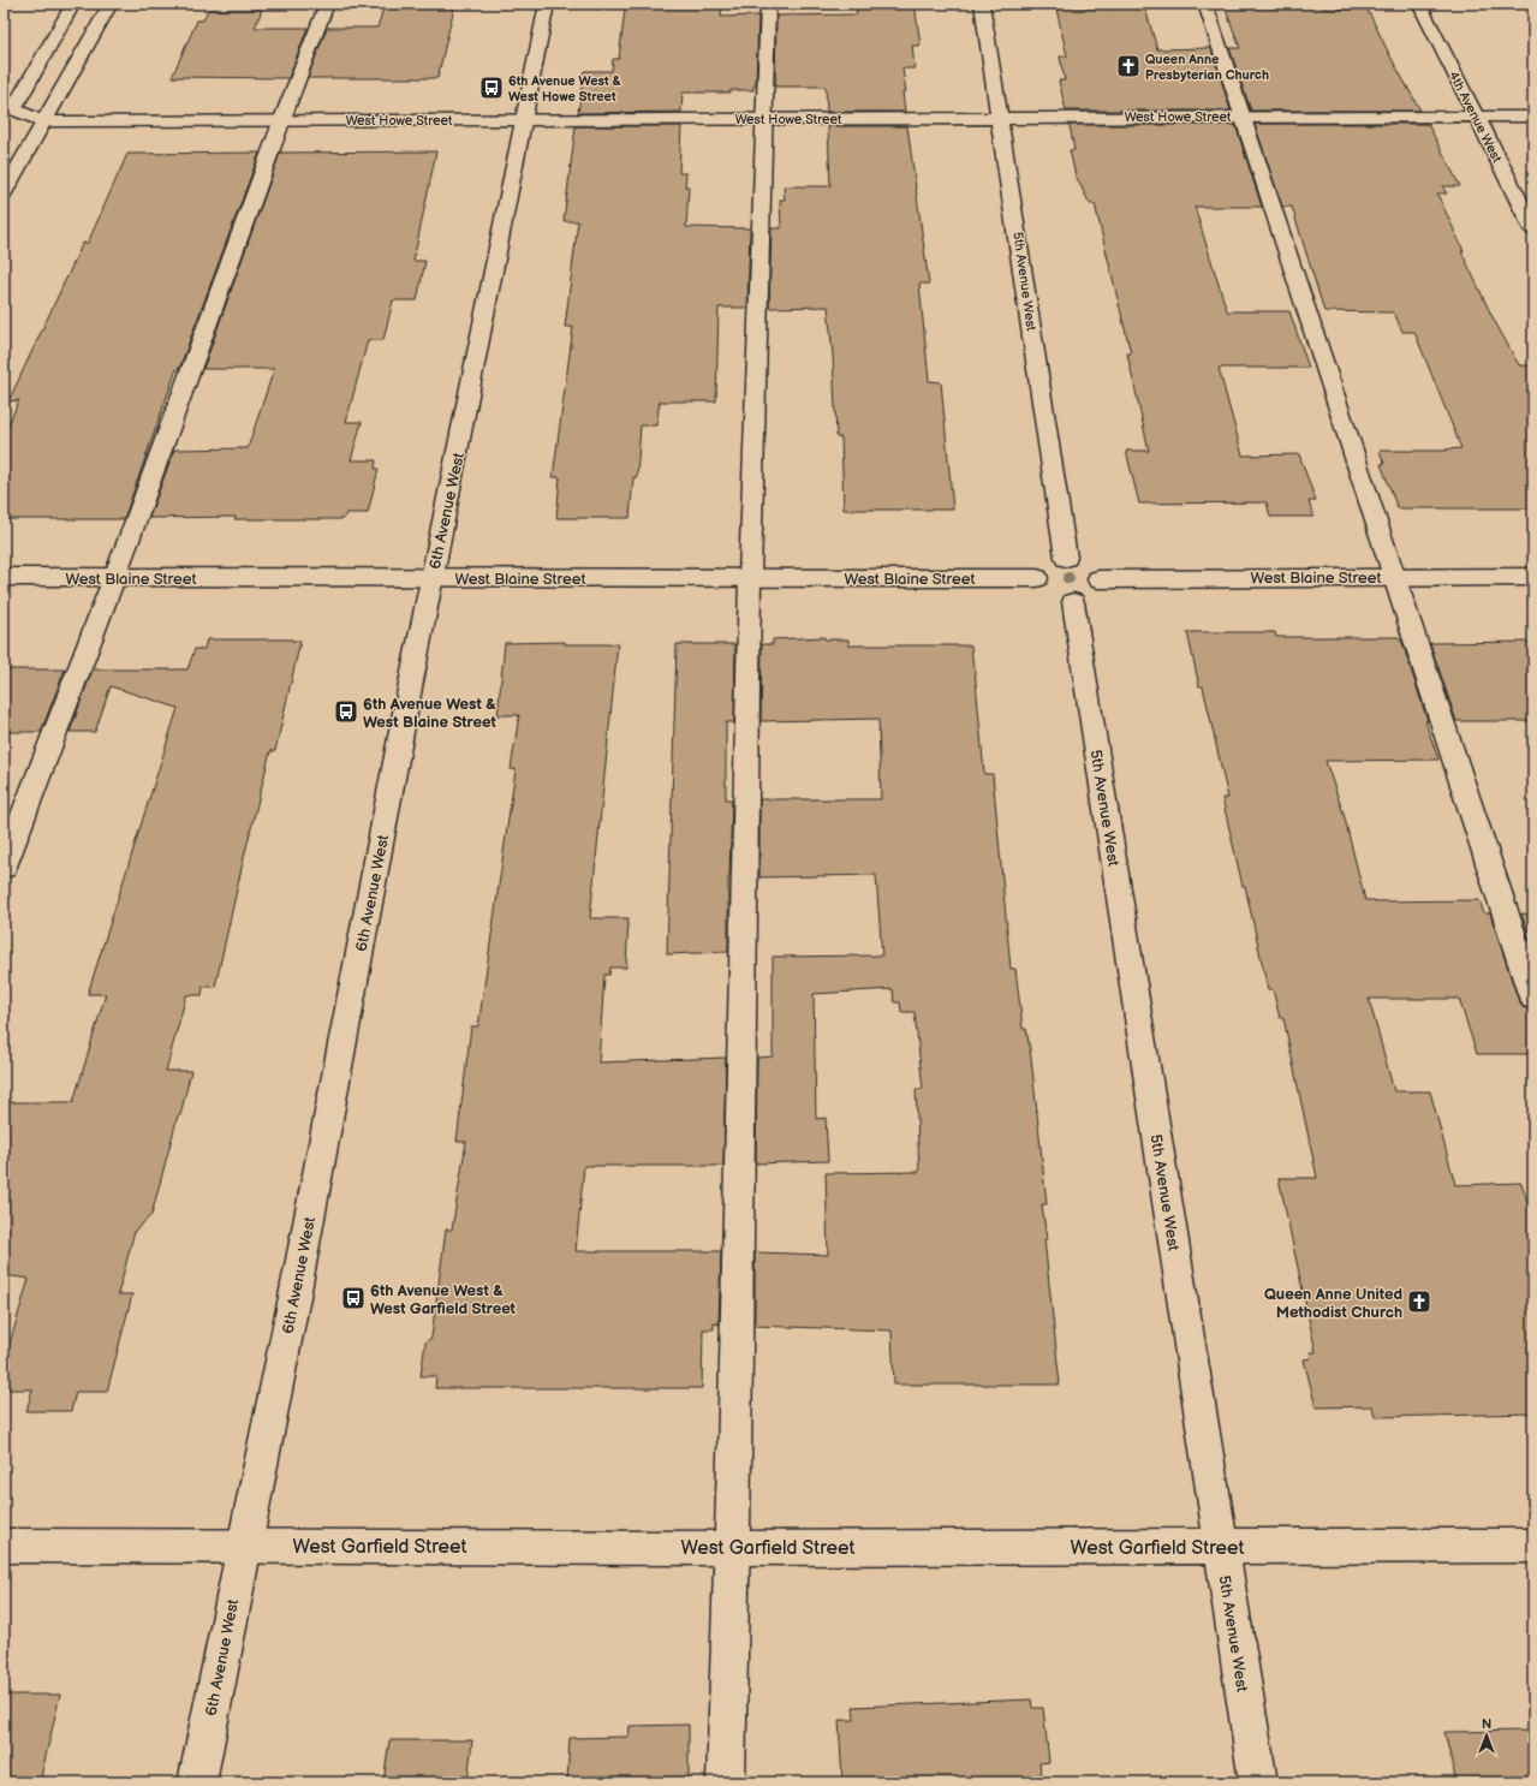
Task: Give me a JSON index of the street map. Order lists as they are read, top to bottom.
{
  "streets": {
    "street": [
      "West Howe Street",
      "4th Avenue West",
      "5th Avenue West",
      "6th Avenue West",
      "West Blaine Street",
      "West Garfield Street"
    ]
  },
  "crossings": [
    ["West Howe Street", "4th Avenue West"],
    ["West Howe Street", "5th Avenue West"],
    ["West Howe Street", "6th Avenue West"],
    ["5th Avenue West", "West Blaine Street"],
    ["5th Avenue West", "West Garfield Street"],
    ["6th Avenue West", "West Blaine Street"],
    ["6th Avenue West", "West Garfield Street"]
  ],
  "places": {
    "church": ["Queen Anne Presbyterian Church", "Queen Anne United Methodist Church"],
    "bus stop": ["6th Avenue West & West Howe Street", "6th Avenue West & West Blaine Street", "6th Avenue West & West Garfield Street"]
  },
  "north": "top"
}
